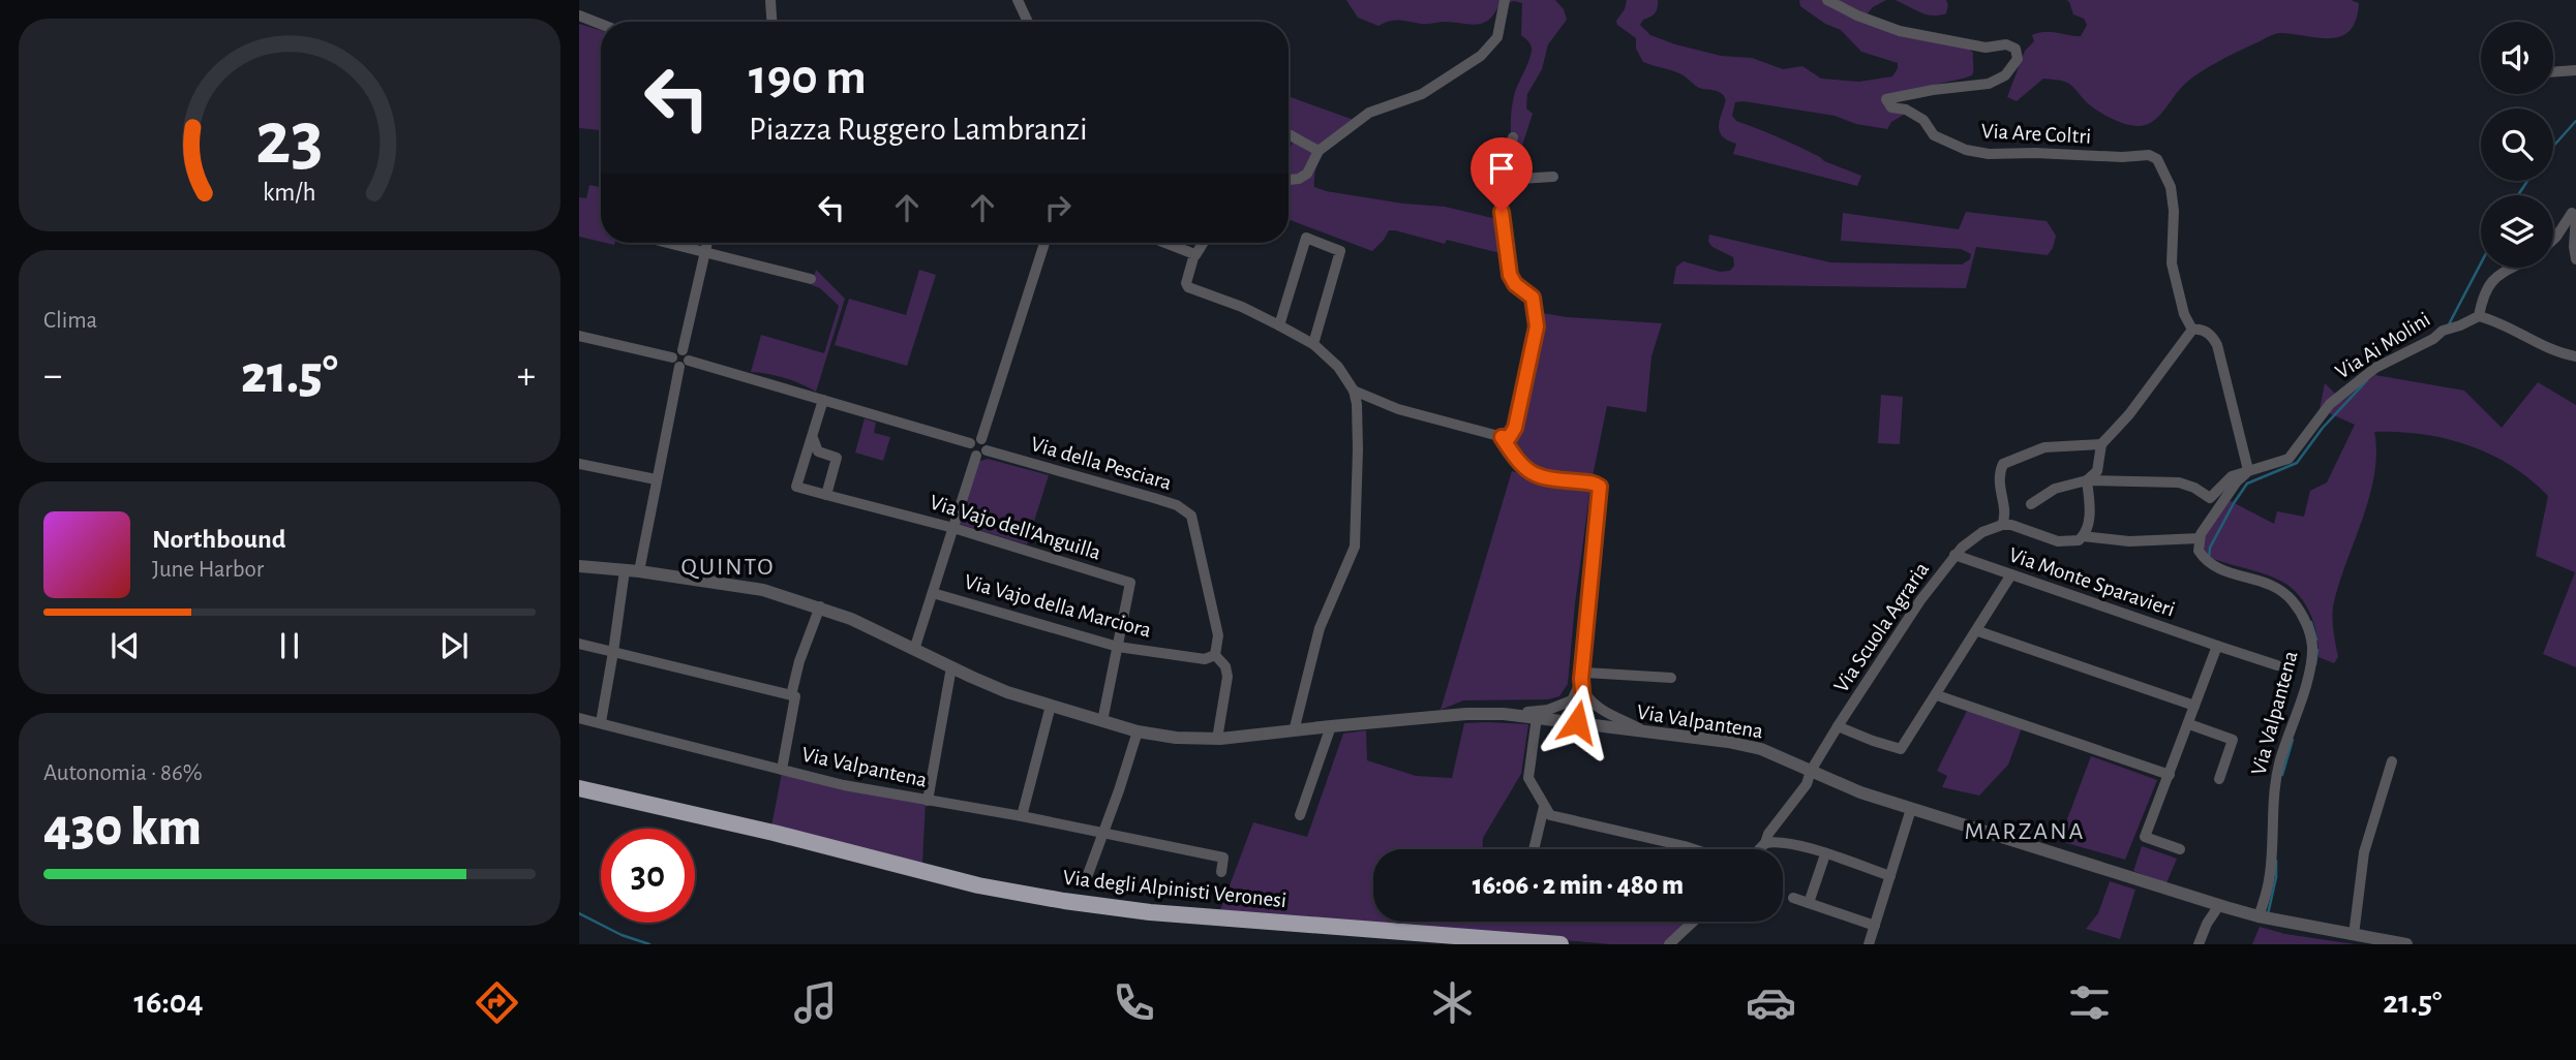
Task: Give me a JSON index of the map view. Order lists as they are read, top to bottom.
{
  "streets": {
    "highway": ["Via degli Alpinisti Veronesi"],
    "street": [
      "Via Are Coltri",
      "Via Ai Molini",
      "Via della Pesciara",
      "Via Vajo dell'Anguilla",
      "Via Monte Sparavieri",
      "Via Vajo della Marciora",
      "Via Scuola Agraria",
      "Via Valpantena"
    ]
  },
  "crossings": [
    ["Via della Pesciara", "Via Vajo della Marciora"],
    ["Via Vajo dell'Anguilla", "Via Vajo della Marciora"],
    ["Via Monte Sparavieri", "Via Scuola Agraria"],
    ["Via Scuola Agraria", "Via Valpantena"]
  ],
  "districts": ["QUINTO", "MARZANA"],
  "page": {
    "turn": ["190 m", "Piazza Ruggero Lambranzi"],
    "tile": [
      "Clima",
      ["Autonomia · 86%", "430 km"]
    ],
    "heat": ["−", "21.5°", "+"],
    "song": ["Northbound", "June Harbor"],
    "limit": "30",
    "trip": "16:06 · 2 min · 480 m",
    "tabs": ["16:04", "21.5°"],
    "gauge": ["23", "km/h"]
  }
}
